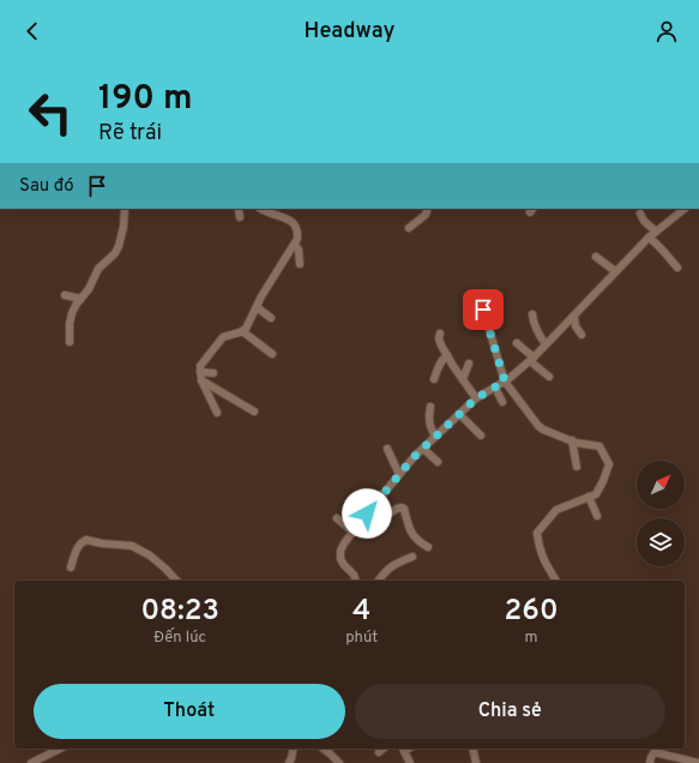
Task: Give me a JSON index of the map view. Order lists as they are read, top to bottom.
{
  "north": "top right",
  "page": {
    "header": "Headway",
    "turn": ["190 m", "Rẽ trái"],
    "then": "Sau đó",
    "eta": [
      "08:23",
      "Đến lúc",
      "4",
      "phút",
      "260",
      "m"
    ],
    "buttons": ["Thoát", "Chia sẻ"]
  }
}
